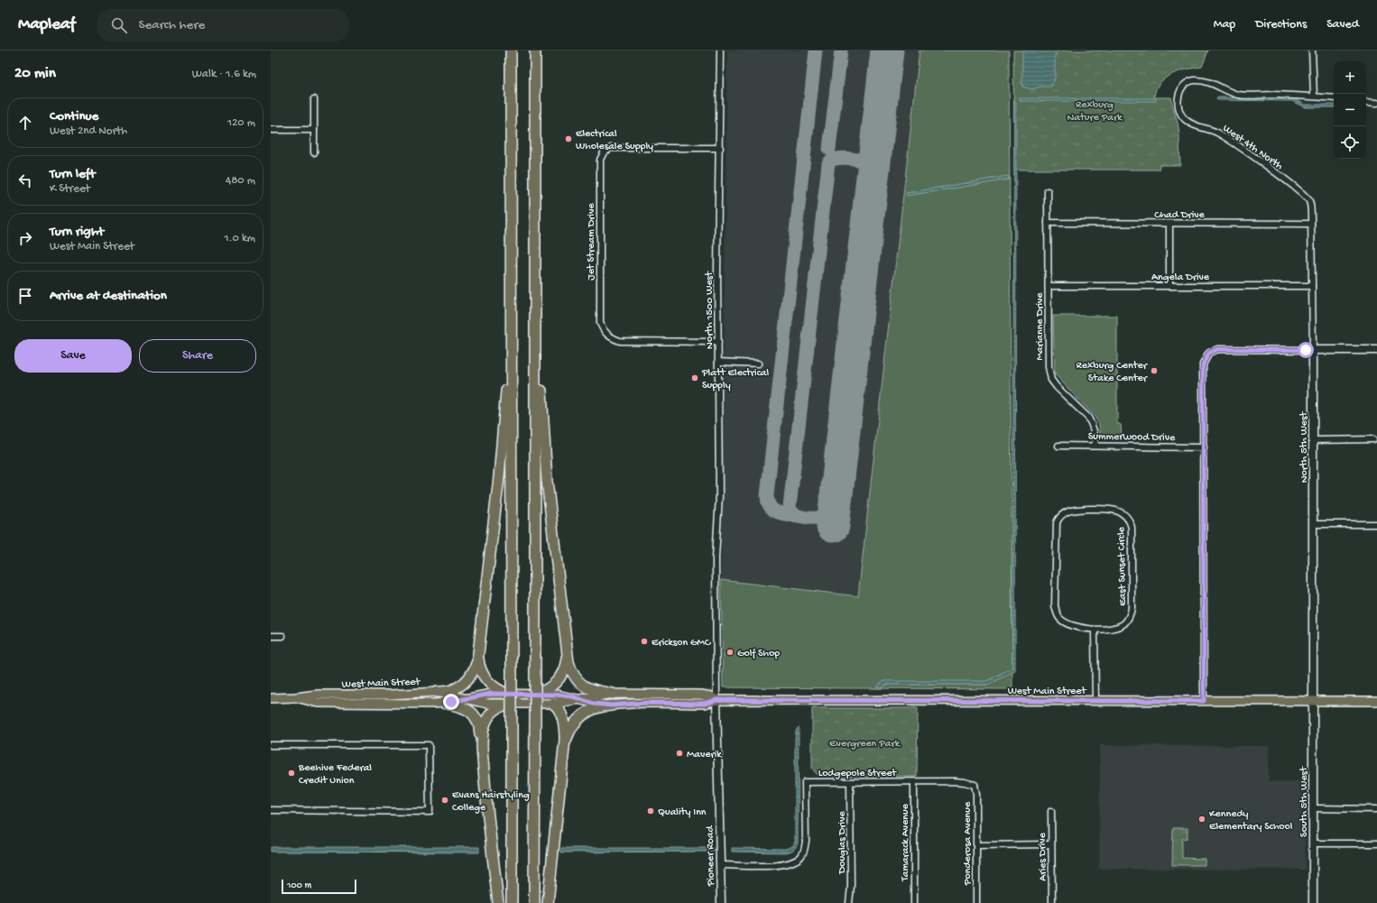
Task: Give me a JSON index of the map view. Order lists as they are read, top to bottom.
{
  "streets": {
    "main road": ["West Main Street"],
    "street": [
      "West 4th North",
      "Chad Drive",
      "Jet Stream Drive",
      "Angela Drive",
      "North 1500 West",
      "Marianne Drive",
      "Summerwood Drive",
      "North 5th West",
      "East Sunset Circle",
      "Lodgepole Street",
      "South 5th West",
      "Douglas Drive",
      "Tamarack Avenue",
      "Ponderosa Avenue",
      "Pioneer Road",
      "Aries Drive"
    ]
  },
  "crossings": [
    ["West 4th North", "North 5th West"],
    ["Chad Drive", "Marianne Drive"],
    ["Chad Drive", "North 5th West"],
    ["Jet Stream Drive", "North 1500 West"],
    ["Angela Drive", "Marianne Drive"],
    ["Angela Drive", "North 5th West"],
    ["North 1500 West", "West Main Street"],
    ["North 1500 West", "Pioneer Road"],
    ["Marianne Drive", "Summerwood Drive"],
    ["North 5th West", "West Main Street"],
    ["North 5th West", "South 5th West"],
    ["West Main Street", "South 5th West"],
    ["West Main Street", "Pioneer Road"],
    ["Lodgepole Street", "Douglas Drive"],
    ["Lodgepole Street", "Tamarack Avenue"],
    ["Lodgepole Street", "Ponderosa Avenue"],
    ["Lodgepole Street", "Pioneer Road"]
  ],
  "parks": ["Rexburg Nature Park", "Evergreen Park"],
  "places": [
    "Electrical Wholesale Supply",
    "Rexburg Center Stake Center",
    "Platt Electrical Supply",
    "Erickson GMC",
    "Golf Shop",
    "Maverik",
    "Beehive Federal Credit Union",
    "Evans Hairstyling College",
    "Quality Inn",
    "Kennedy Elementary School"
  ],
  "scale_bar": "100 m",
  "page": {
    "header": "Mapleaf",
    "search": "Search here",
    "nav": ["Map", "Directions", "Saved"],
    "heading": ["20 min", "Walk · 1.6 km"],
    "map_buttons": ["+", "−"],
    "list": [
      ["Continue", "West 2nd North", "120 m"],
      ["Turn left", "K Street", "480 m"],
      ["Turn right", "West Main Street", "1.0 km"],
      "Arrive at destination"
    ],
    "buttons": ["Save", "Share"],
    "scale": "100 m"
  }
}
